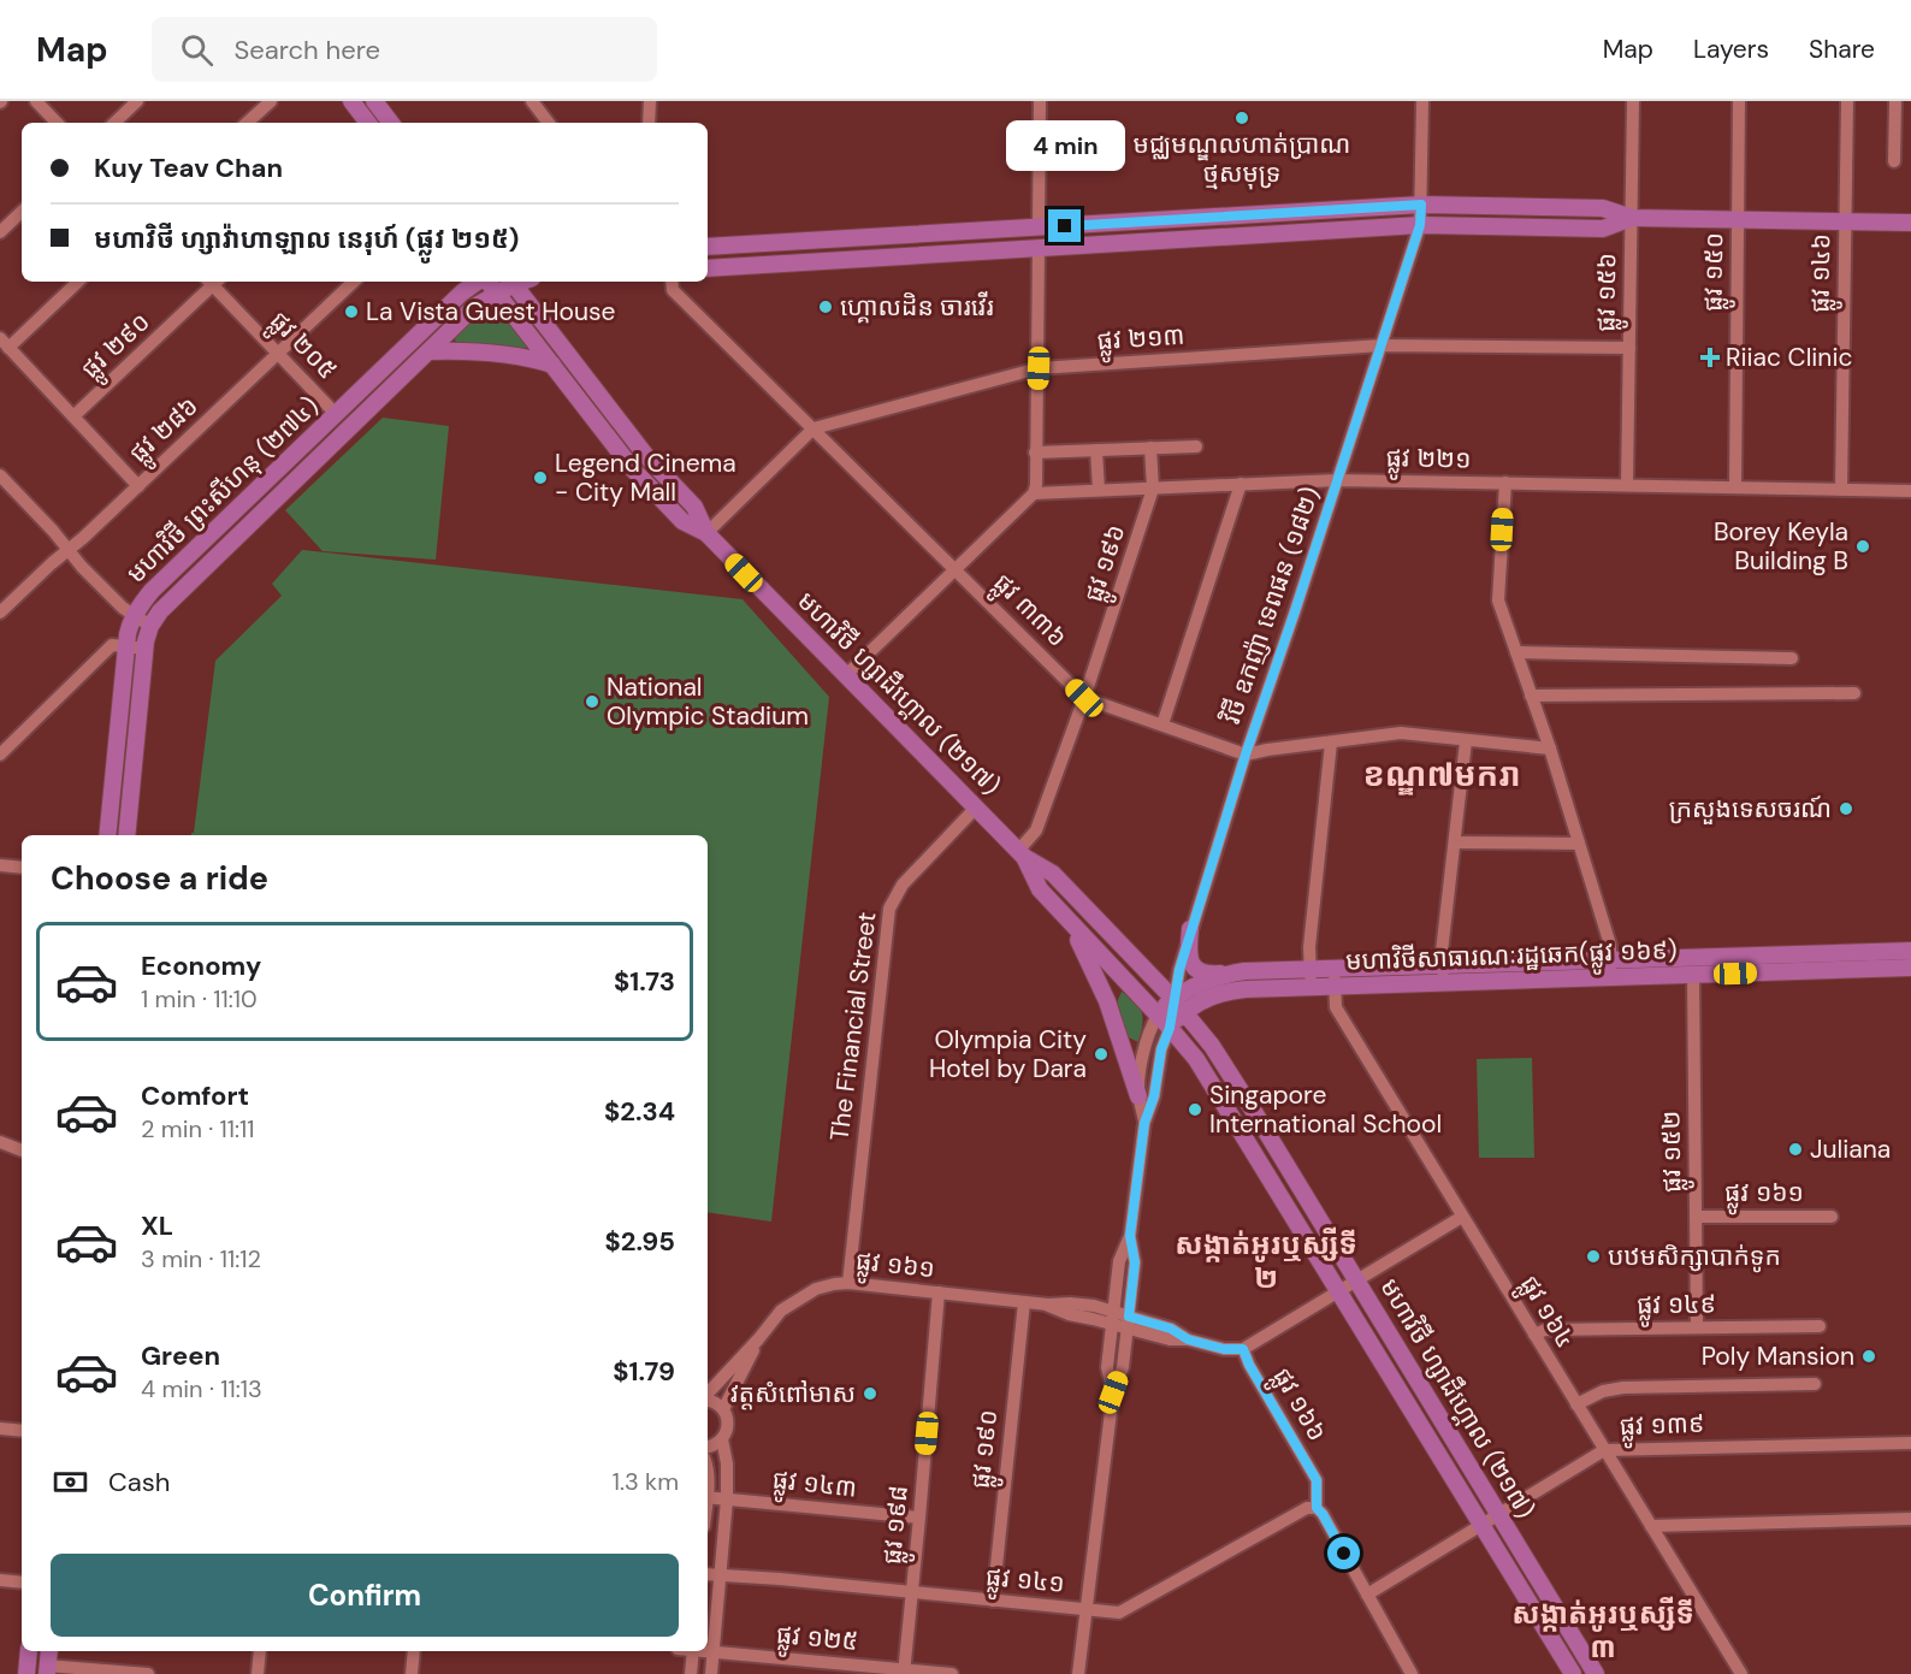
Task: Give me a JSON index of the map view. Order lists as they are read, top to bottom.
{
  "streets": {
    "main road": ["មហាវិថី ព្រះសីហនុ (២៧៤)", "មហាវិថី ហ្សាដឹហ្គោល (២១៧)", "មហាវិថីសាធារណៈរដ្ឋឆេក(ផ្លូវ ១៦៩)"],
    "street": [
      "ផ្លូវ ១៥០",
      "ផ្លូវ ១៤៦",
      "ផ្លូវ ១៥៦",
      "ផ្លូវ ២១៣",
      "ផ្លូវ ២៩០",
      "ផ្លូវ ២០៥",
      "ផ្លូវ ២៨៦",
      "ផ្លូវ ២២១",
      "ផ្លូវ ១៩៦",
      "វិថី ឧកញ៉ា ទេពផន (១៨២)",
      "ផ្លូវ ៣៣៦",
      "The Financial Street",
      "ផ្លូវ ១៥២",
      "ផ្លូវ ១៦១",
      "ផ្លូវ ១៤៩",
      "ផ្លូវ ១៦៤",
      "ផ្លូវ ១៦៦",
      "ផ្លូវ ១៣៩",
      "ផ្លូវ ១៩០",
      "ផ្លូវ ១៤៣",
      "ផ្លូវ ១៩៨",
      "ផ្លូវ ១៤១",
      "ផ្លូវ ១២៥"
    ]
  },
  "crossings": [
    ["ផ្លូវ ១៥០", "ផ្លូវ ២២១"],
    ["ផ្លូវ ១៤៦", "ផ្លូវ ២២១"],
    ["ផ្លូវ ១៥៦", "ផ្លូវ ២១៣"],
    ["ផ្លូវ ១៥៦", "ផ្លូវ ២២១"],
    ["ផ្លូវ ២១៣", "វិថី ឧកញ៉ា ទេពផន (១៨២)"],
    ["ផ្លូវ ២១៣", "ផ្លូវ ៣៣៦"],
    ["ផ្លូវ ២១៣", "មហាវិថី ហ្សាដឹហ្គោល (២១៧)"],
    ["ផ្លូវ ២០៥", "ផ្លូវ ២៨៦"],
    ["ផ្លូវ ២០៥", "មហាវិថី ព្រះសីហនុ (២៧៤)"],
    ["ផ្លូវ ២២១", "ផ្លូវ ១៩៦"],
    ["ផ្លូវ ២២១", "វិថី ឧកញ៉ា ទេពផន (១៨២)"],
    ["មហាវិថី ព្រះសីហនុ (២៧៤)", "មហាវិថី ហ្សាដឹហ្គោល (២១៧)"],
    ["ផ្លូវ ១៩៦", "ផ្លូវ ៣៣៦"],
    ["ផ្លូវ ១៩៦", "មហាវិថី ហ្សាដឹហ្គោល (២១៧)"],
    ["វិថី ឧកញ៉ា ទេពផន (១៨២)", "ផ្លូវ ៣៣៦"],
    ["វិថី ឧកញ៉ា ទេពផន (១៨២)", "មហាវិថី ហ្សាដឹហ្គោល (២១៧)"],
    ["វិថី ឧកញ៉ា ទេពផន (១៨២)", "មហាវិថីសាធារណៈរដ្ឋឆេក(ផ្លូវ ១៦៩)"],
    ["វិថី ឧកញ៉ា ទេពផន (១៨២)", "ផ្លូវ ១៦១"],
    ["វិថី ឧកញ៉ា ទេពផន (១៨២)", "ផ្លូវ ១៤១"],
    ["មហាវិថី ហ្សាដឹហ្គោល (២១៧)", "មហាវិថីសាធារណៈរដ្ឋឆេក(ផ្លូវ ១៦៩)"],
    ["មហាវិថី ហ្សាដឹហ្គោល (២១៧)", "The Financial Street"],
    ["មហាវិថី ហ្សាដឹហ្គោល (២១៧)", "ផ្លូវ ១៣៩"],
    ["មហាវិថីសាធារណៈរដ្ឋឆេក(ផ្លូវ ១៦៩)", "ផ្លូវ ១៥២"],
    ["មហាវិថីសាធារណៈរដ្ឋឆេក(ផ្លូវ ១៦៩)", "ផ្លូវ ១៦៤"],
    ["The Financial Street", "ផ្លូវ ១៦១"],
    ["ផ្លូវ ១៥២", "ផ្លូវ ១៦១"],
    ["ផ្លូវ ១៥២", "ផ្លូវ ១៤៩"],
    ["ផ្លូវ ១៦១", "ផ្លូវ ១៦៦"],
    ["ផ្លូវ ១៦១", "ផ្លូវ ១៩០"],
    ["ផ្លូវ ១៦១", "ផ្លូវ ១៩៨"],
    ["ផ្លូវ ១៤៩", "ផ្លូវ ១៦៤"],
    ["ផ្លូវ ១៦៤", "ផ្លូវ ១៣៩"],
    ["ផ្លូវ ១៦៦", "ផ្លូវ ១៣៩"],
    ["ផ្លូវ ១៦៦", "ផ្លូវ ១៤១"],
    ["ផ្លូវ ១៩០", "ផ្លូវ ១៤១"],
    ["ផ្លូវ ១៤៣", "ផ្លូវ ១៩៨"],
    ["ផ្លូវ ១៩៨", "ផ្លូវ ១៤១"],
    ["ផ្លូវ ១៩៨", "ផ្លូវ ១២៥"]
  ],
  "districts": ["ខណ្ឌ៧មករា", "សង្កាត់អូរឬស្សីទី ២", "សង្កាត់អូរឬស្សីទី ៣"],
  "places": {
    "other": [
      "មជ្ឈមណ្ឌលហាត់ប្រាណ ថ្មសមុទ្រ",
      "ហ្គោលដិន ចារវើរ",
      "La Vista Guest House",
      "Legend Cinema - City Mall",
      "Borey Keyla Building B",
      "National Olympic Stadium",
      "ក្រសួងទេសចរណ៍",
      "Olympia City Hotel by Dara",
      "Singapore International School",
      "Juliana",
      "បឋមសិក្សាបាក់ទូក",
      "Poly Mansion",
      "វត្តសំពៅមាស"
    ],
    "health": ["Riiac Clinic"]
  },
  "page": {
    "header": "Map",
    "search": "Search here",
    "nav": ["Map", "Layers", "Share"],
    "bubble": "4 min",
    "banner": ["Kuy Teav Chan", "មហាវិថី ហ្សាវ៉ាហាឡាល នេរុហ៍ (ផ្លូវ ២១៥)"],
    "heading": "Choose a ride",
    "list": [
      {
        "name": "Economy",
        "note": "1 min · 11:10",
        "value": "$1.73"
      },
      {
        "name": "Comfort",
        "note": "2 min · 11:11",
        "value": "$2.34"
      },
      {
        "name": "XL",
        "note": "3 min · 11:12",
        "value": "$2.95"
      },
      {
        "name": "Green",
        "note": "4 min · 11:13",
        "value": "$1.79"
      }
    ],
    "pay": ["Cash", "1.3 km"],
    "buttons": "Confirm"
  }
}
